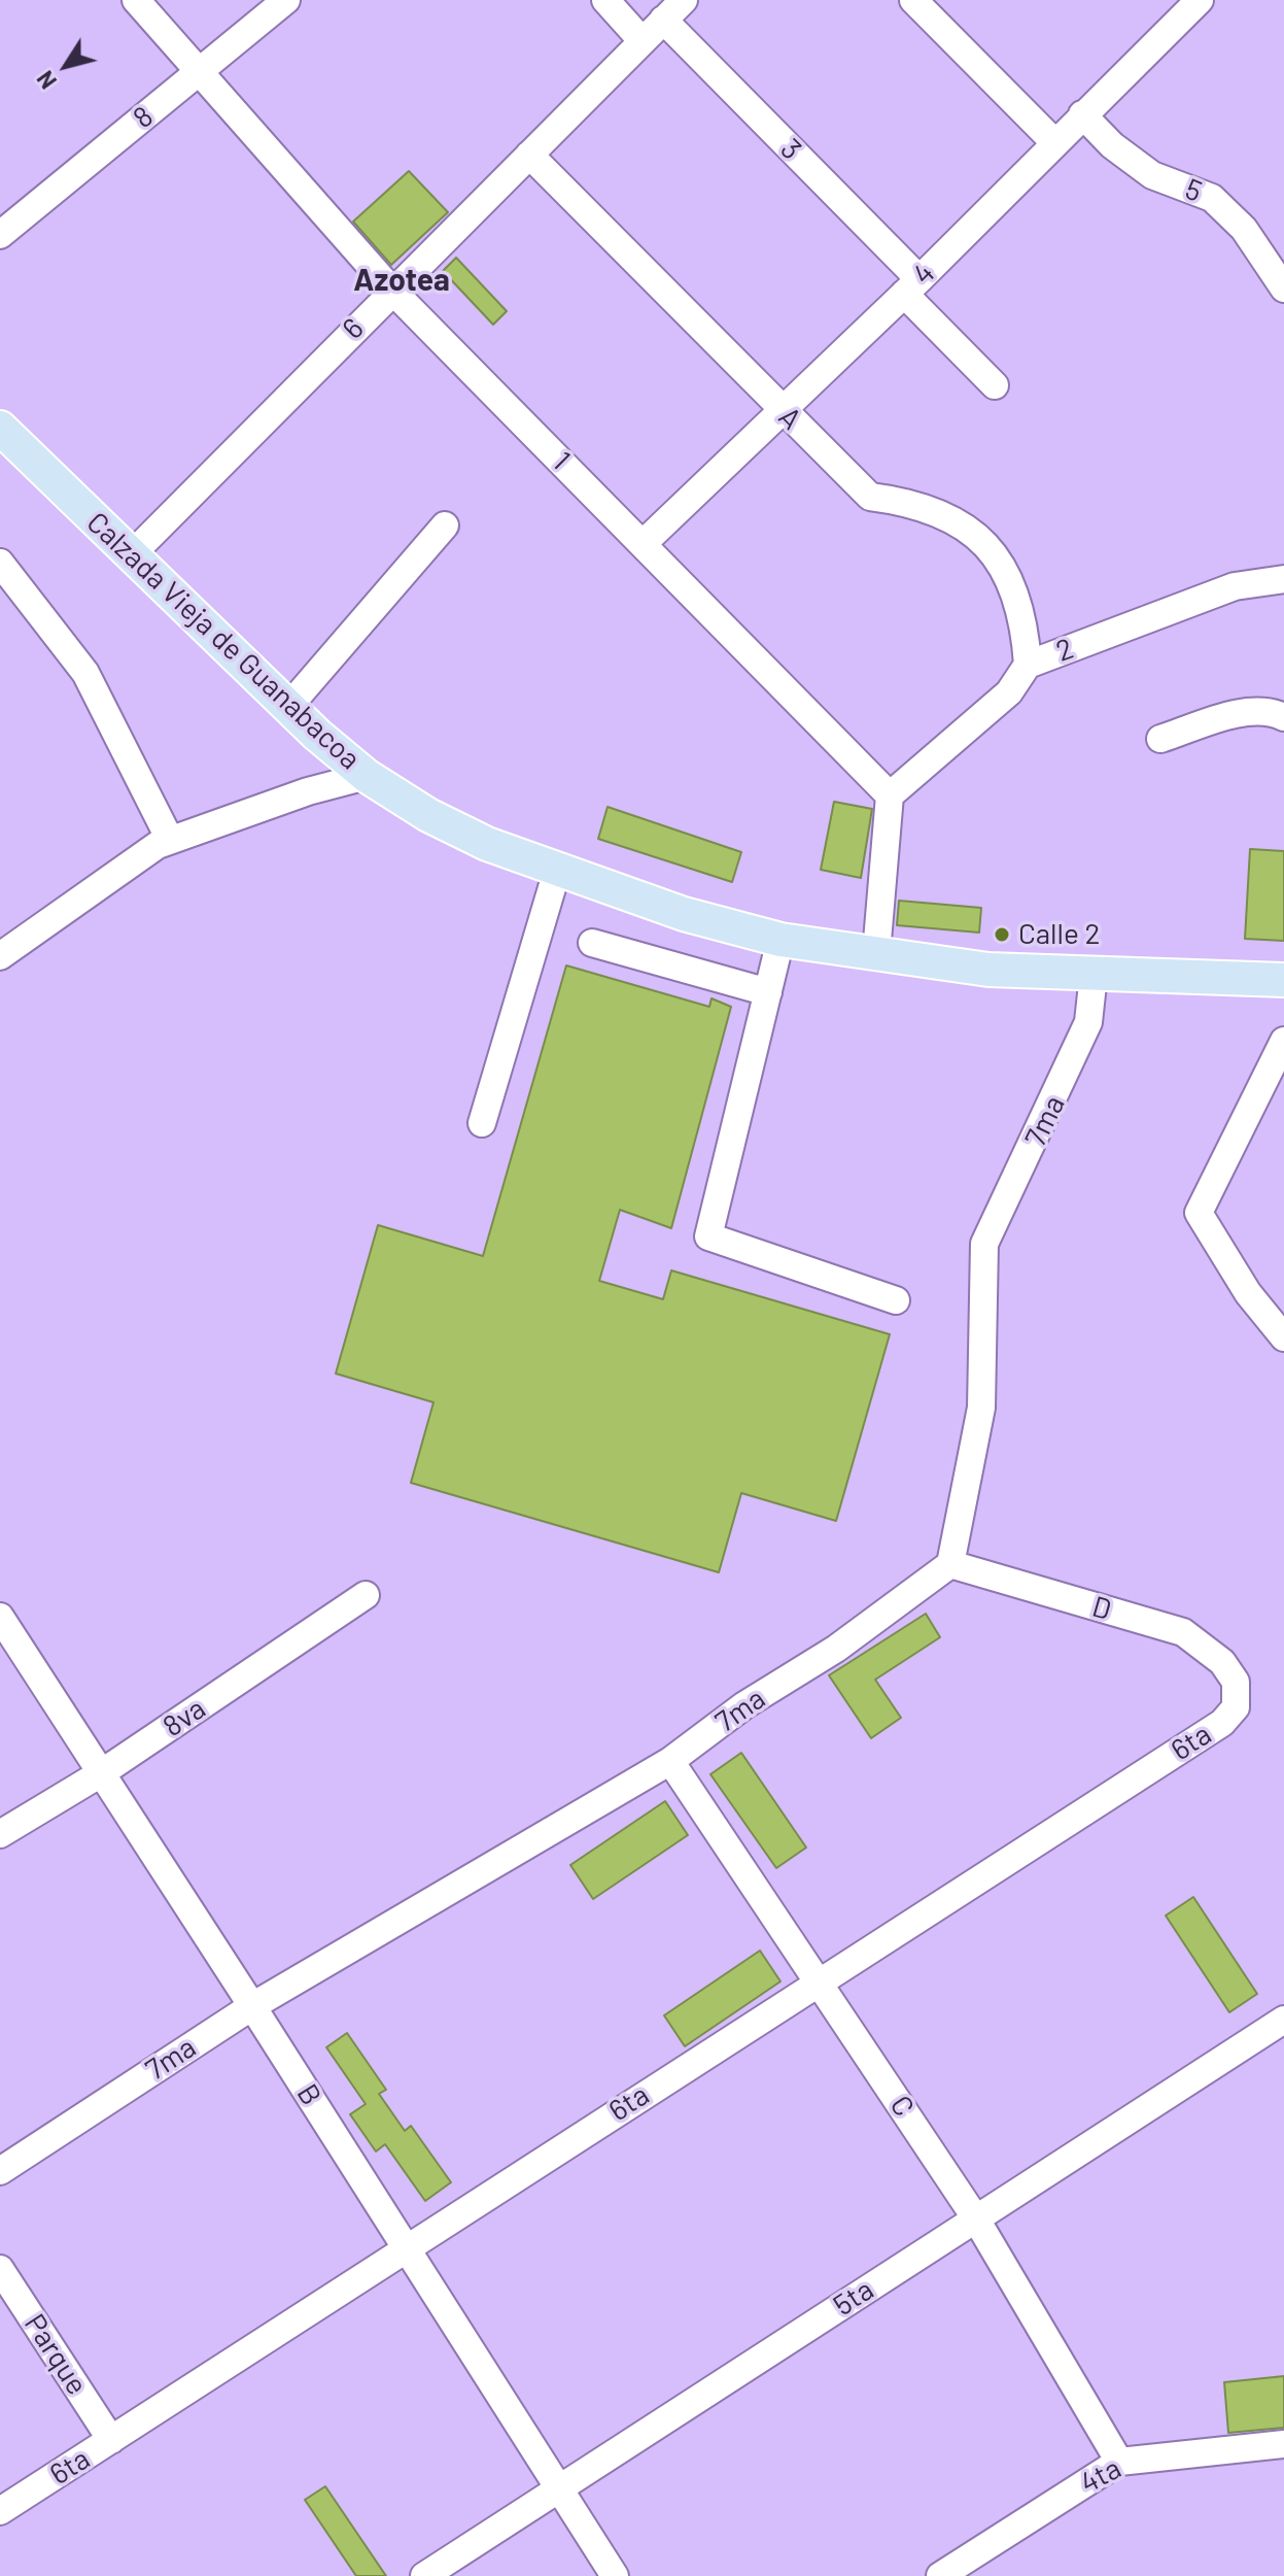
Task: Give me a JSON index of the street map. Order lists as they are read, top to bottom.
{
  "streets": {
    "main road": ["Calzada Vieja de Guanabacoa"],
    "street": [
      "8",
      "3",
      "5",
      "4",
      "6",
      "A",
      "1",
      "2",
      "7ma",
      "D",
      "8va",
      "6ta",
      "B",
      "C",
      "5ta",
      "Parque",
      "4ta"
    ]
  },
  "crossings": [
    ["8", "1"],
    ["3", "4"],
    ["3", "6"],
    ["5", "4"],
    ["4", "A"],
    ["4", "1"],
    ["6", "A"],
    ["6", "1"],
    ["6", "Calzada Vieja de Guanabacoa"],
    ["A", "2"],
    ["1", "2"],
    ["Calzada Vieja de Guanabacoa", "7ma"],
    ["7ma", "D"],
    ["7ma", "B"],
    ["7ma", "C"],
    ["D", "6ta"],
    ["8va", "B"],
    ["6ta", "B"],
    ["6ta", "C"],
    ["6ta", "Parque"],
    ["B", "5ta"],
    ["C", "5ta"],
    ["C", "4ta"]
  ],
  "districts": ["Azotea"],
  "places": ["Calle 2"],
  "north": "bottom left"
}
